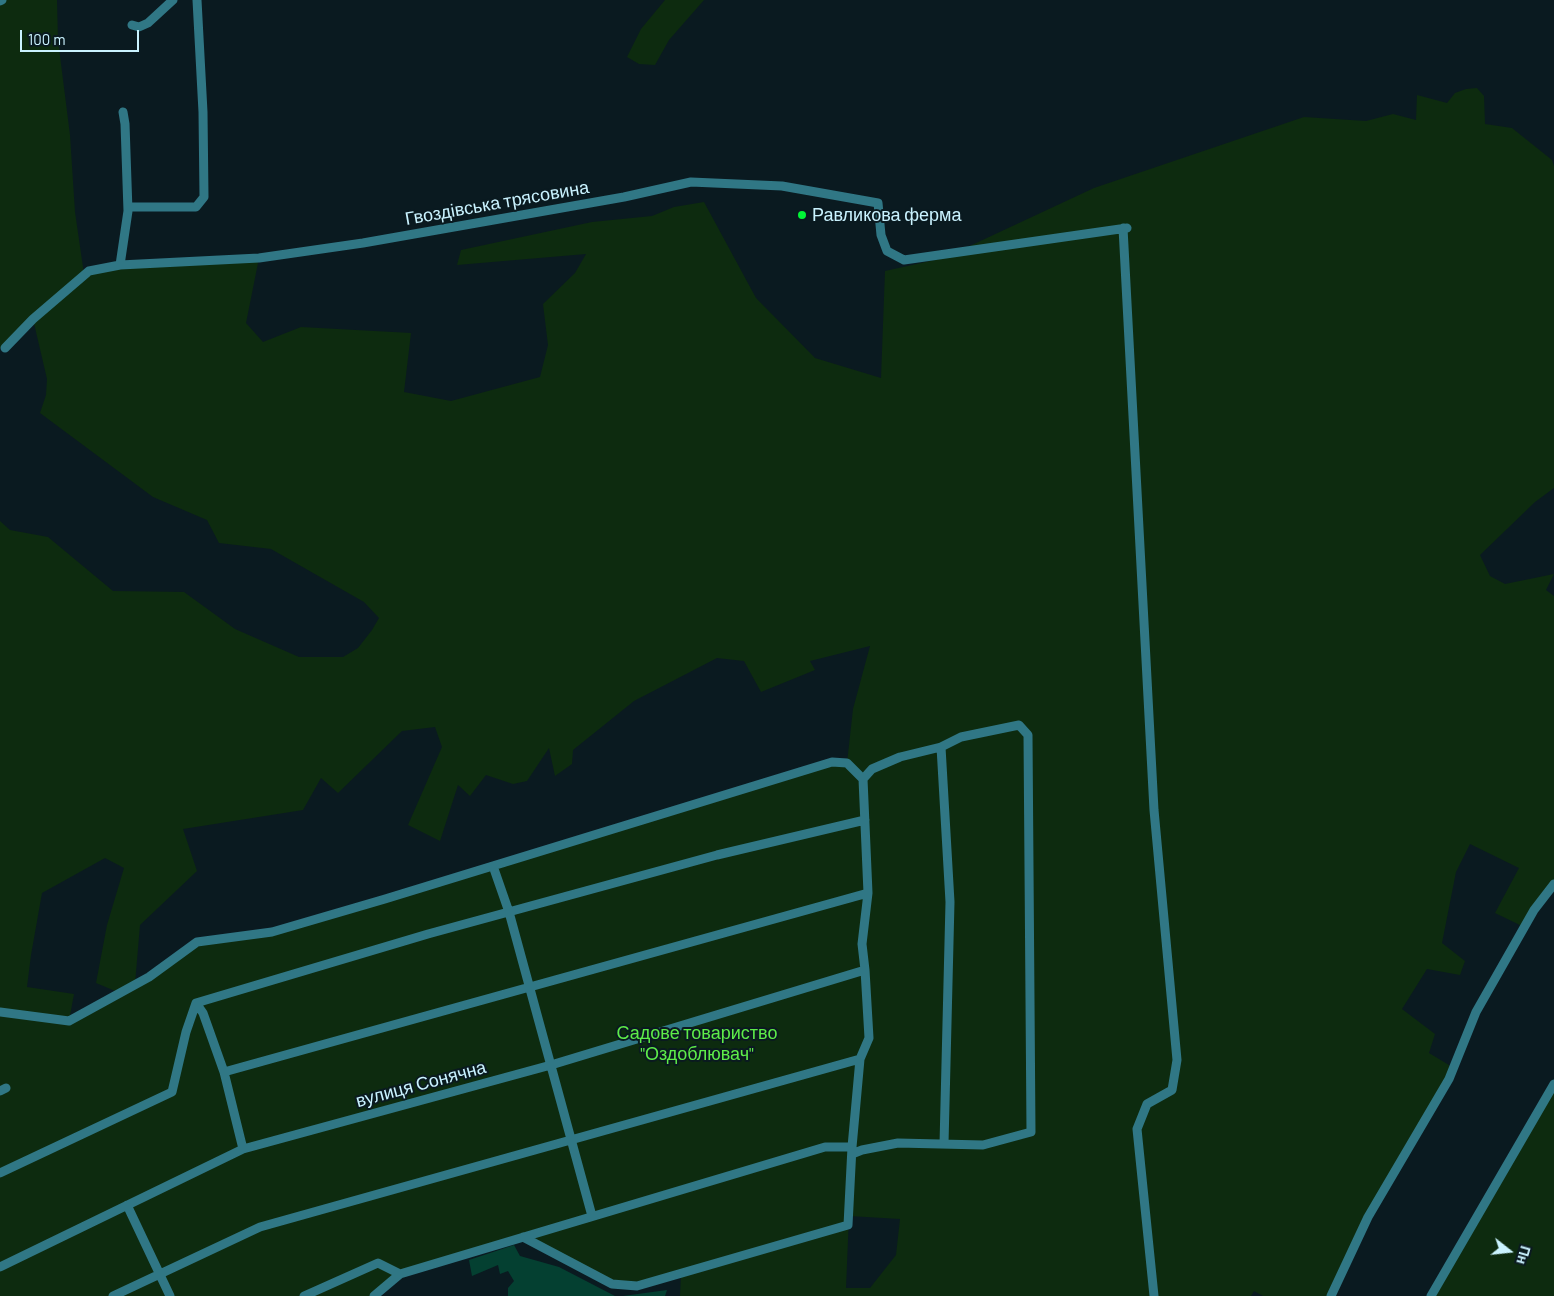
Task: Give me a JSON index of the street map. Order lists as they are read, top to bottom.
{
  "streets": {
    "street": ["Гвоздівська трясовина", "вулиця Сонячна"]
  },
  "parks": ["Садове товариство \"Оздоблювач\""],
  "places": ["Равликова ферма"],
  "scale_bar": "100 m",
  "north": "right"
}
